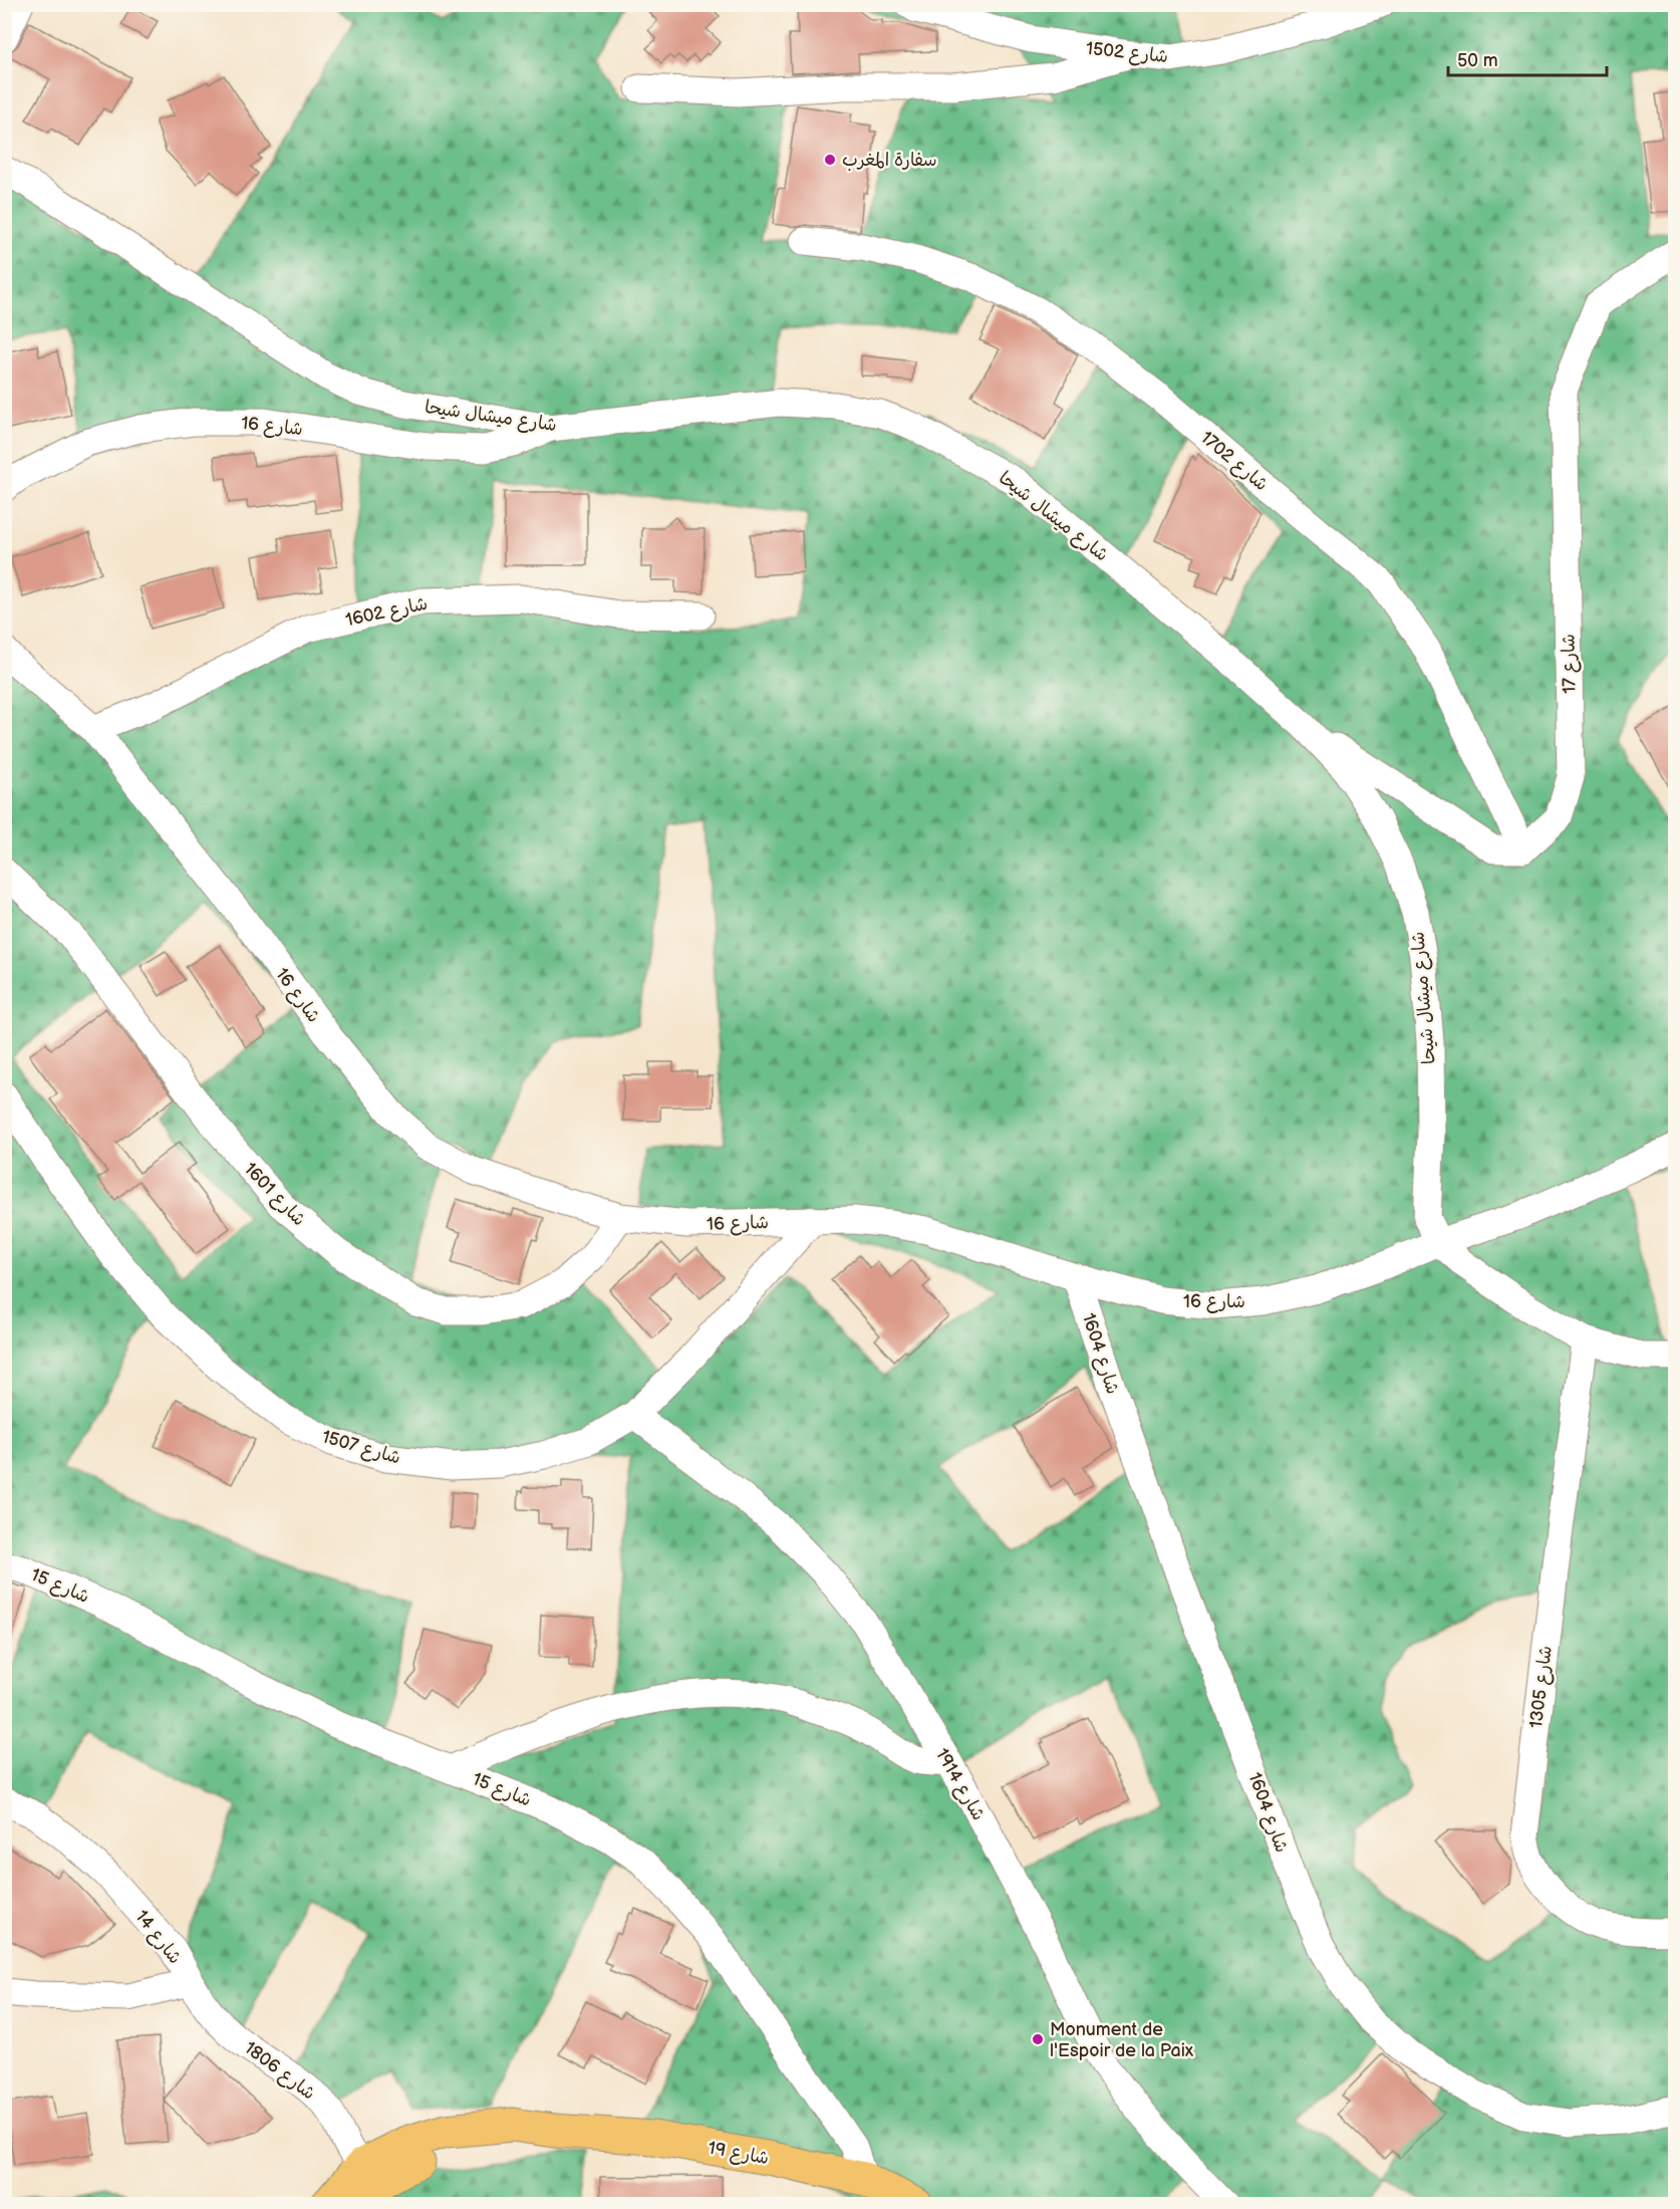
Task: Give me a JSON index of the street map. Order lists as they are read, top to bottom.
{
  "streets": {
    "main road": ["شارع 19"],
    "street": [
      "شارع 1502",
      "شارع ميشال شيحا",
      "شارع 16",
      "شارع 1702",
      "شارع 1602",
      "شارع 17",
      "شارع 1601",
      "شارع 1604",
      "شارع 1507",
      "شارع 15",
      "شارع 1305",
      "شارع 1914",
      "شارع 14",
      "شارع 1806"
    ]
  },
  "crossings": [
    ["شارع ميشال شيحا", "شارع 16"],
    ["شارع ميشال شيحا", "شارع 1305"],
    ["شارع 16", "شارع 1602"],
    ["شارع 16", "شارع 1601"],
    ["شارع 16", "شارع 1604"],
    ["شارع 16", "شارع 1507"],
    ["شارع 1702", "شارع 17"],
    ["شارع 1507", "شارع 1914"],
    ["شارع 15", "شارع 19"],
    ["شارع 14", "شارع 1806"],
    ["شارع 1806", "شارع 19"]
  ],
  "places": ["سفارة المغرب", "Monument de l'Espoir de la Paix"],
  "scale_bar": "50 m"
}
